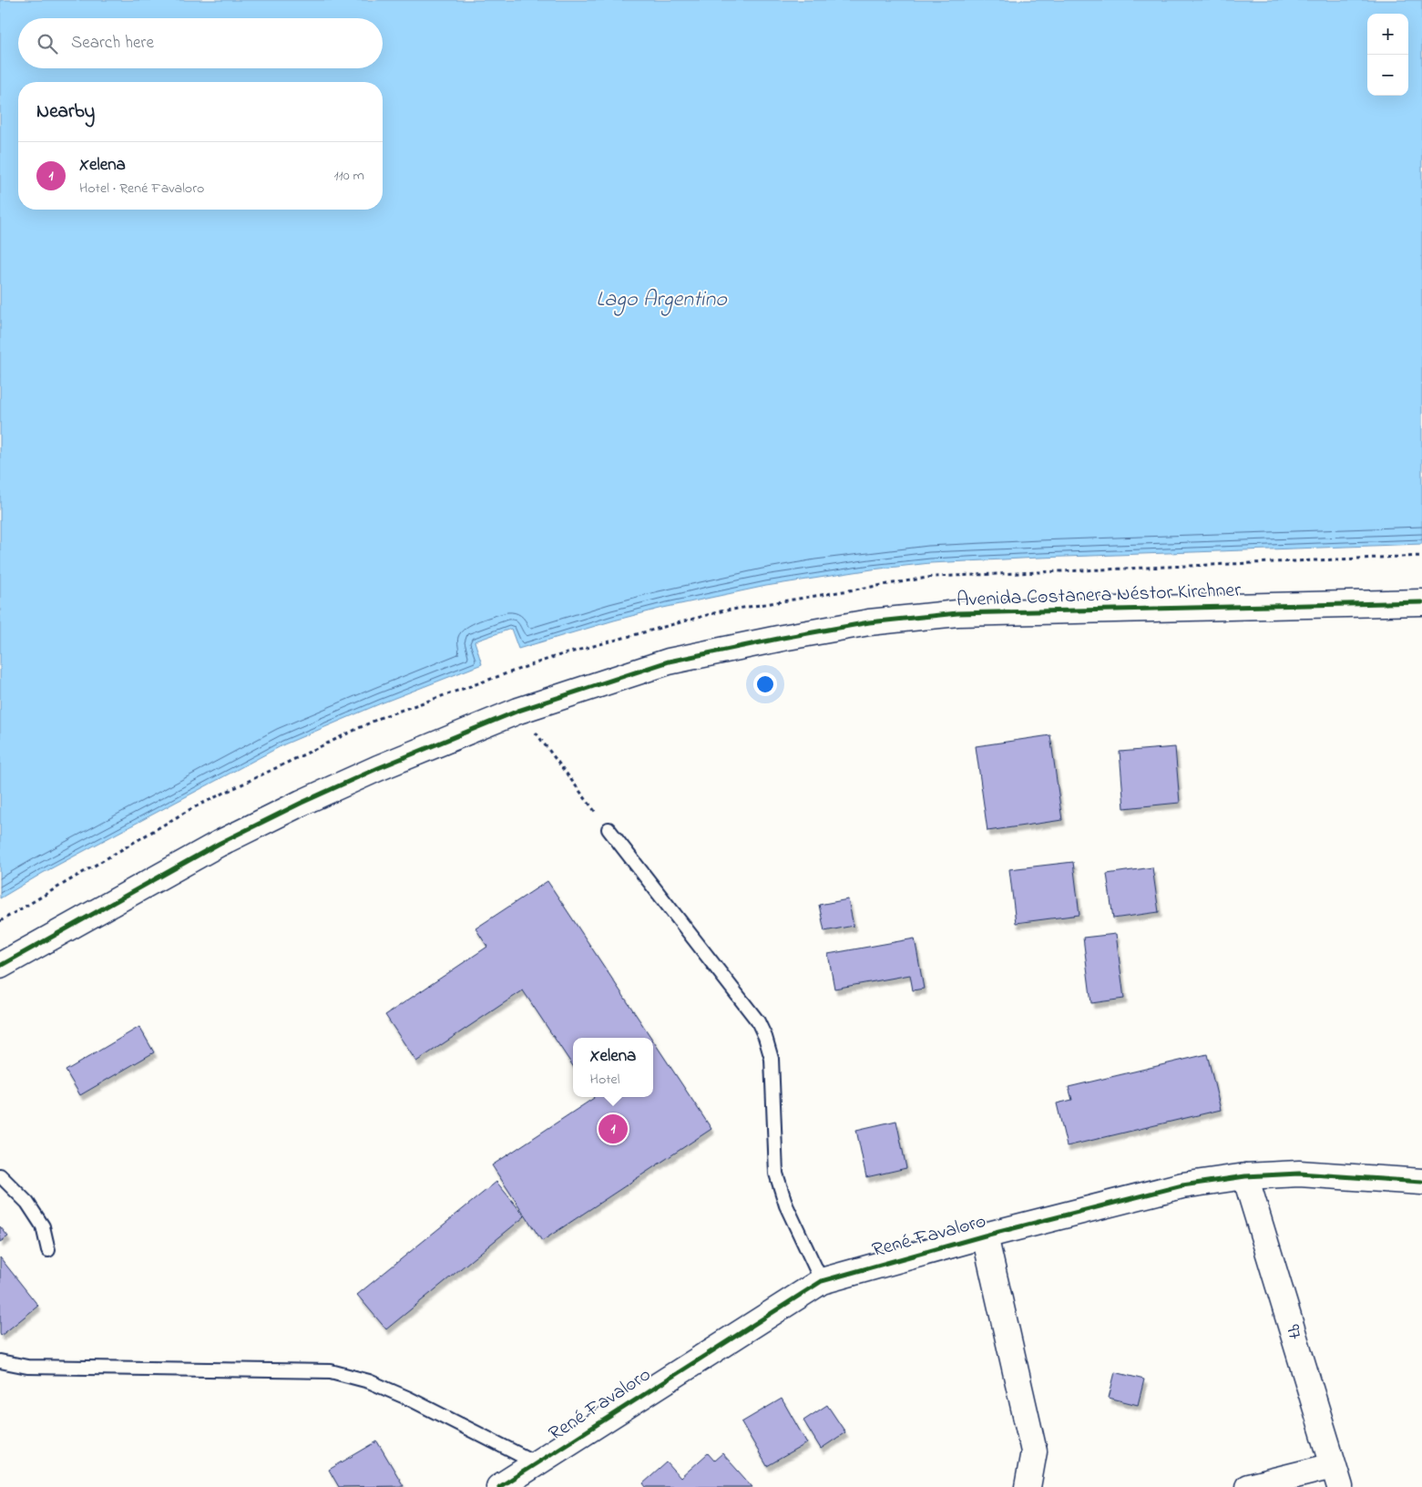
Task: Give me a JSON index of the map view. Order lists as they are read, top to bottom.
{
  "streets": {
    "street": ["Avenida Costanera Néstor Kirchner", "René Favaloro", "97"]
  },
  "crossings": [
    ["René Favaloro", "97"]
  ],
  "water": ["Lago Argentino"],
  "page": {
    "map_buttons": ["+", "−"],
    "search": "Search here",
    "heading": "Nearby",
    "list": [
      {
        "mark": "1",
        "name": "Xelena",
        "note": "Hotel · René Favaloro",
        "value": "110 m"
      }
    ],
    "popup": ["Xelena", "Hotel"],
    "pins": "1"
  }
}
